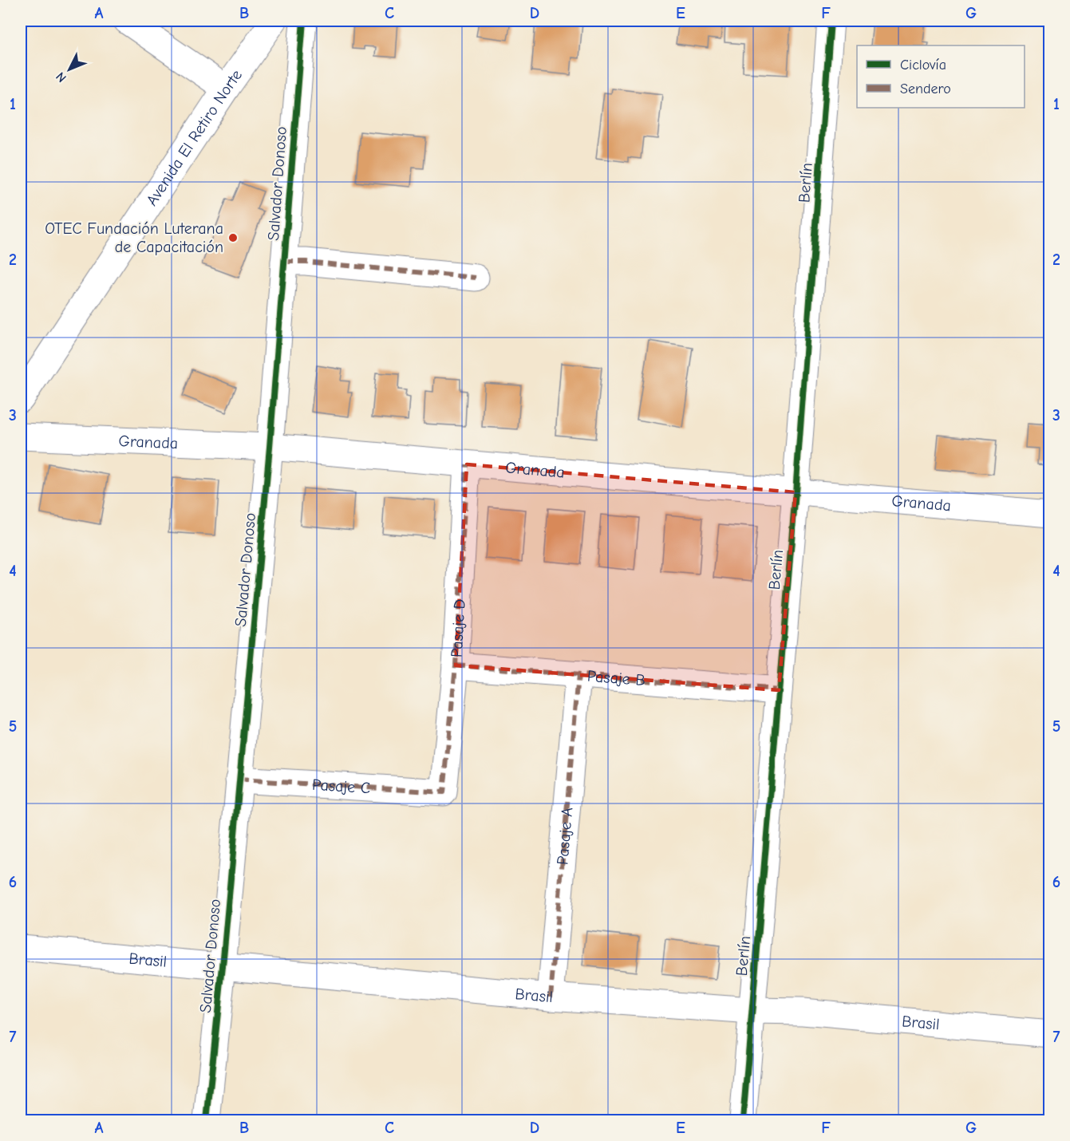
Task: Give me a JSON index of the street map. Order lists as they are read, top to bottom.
{
  "streets": {
    "street": [
      "Avenida El Retiro Norte",
      "Berlín",
      "Salvador Donoso",
      "Granada",
      "Pasaje D",
      "Pasaje B",
      "Pasaje C",
      "Pasaje A",
      "Brasil"
    ]
  },
  "crossings": [
    ["Berlín", "Granada"],
    ["Berlín", "Pasaje B"],
    ["Berlín", "Brasil"],
    ["Salvador Donoso", "Granada"],
    ["Salvador Donoso", "Pasaje C"],
    ["Salvador Donoso", "Brasil"],
    ["Granada", "Pasaje D"],
    ["Pasaje D", "Pasaje B"],
    ["Pasaje D", "Pasaje C"],
    ["Pasaje B", "Pasaje A"],
    ["Pasaje A", "Brasil"]
  ],
  "places": ["OTEC Fundación Luterana de Capacitación"],
  "legend": ["Ciclovía", "Sendero"],
  "north": "bottom left",
  "grid": {
    "columns": [
      "A",
      "B",
      "C",
      "D",
      "E",
      "F",
      "G"
    ],
    "rows": [
      "1",
      "2",
      "3",
      "4",
      "5",
      "6",
      "7"
    ]
  }
}
